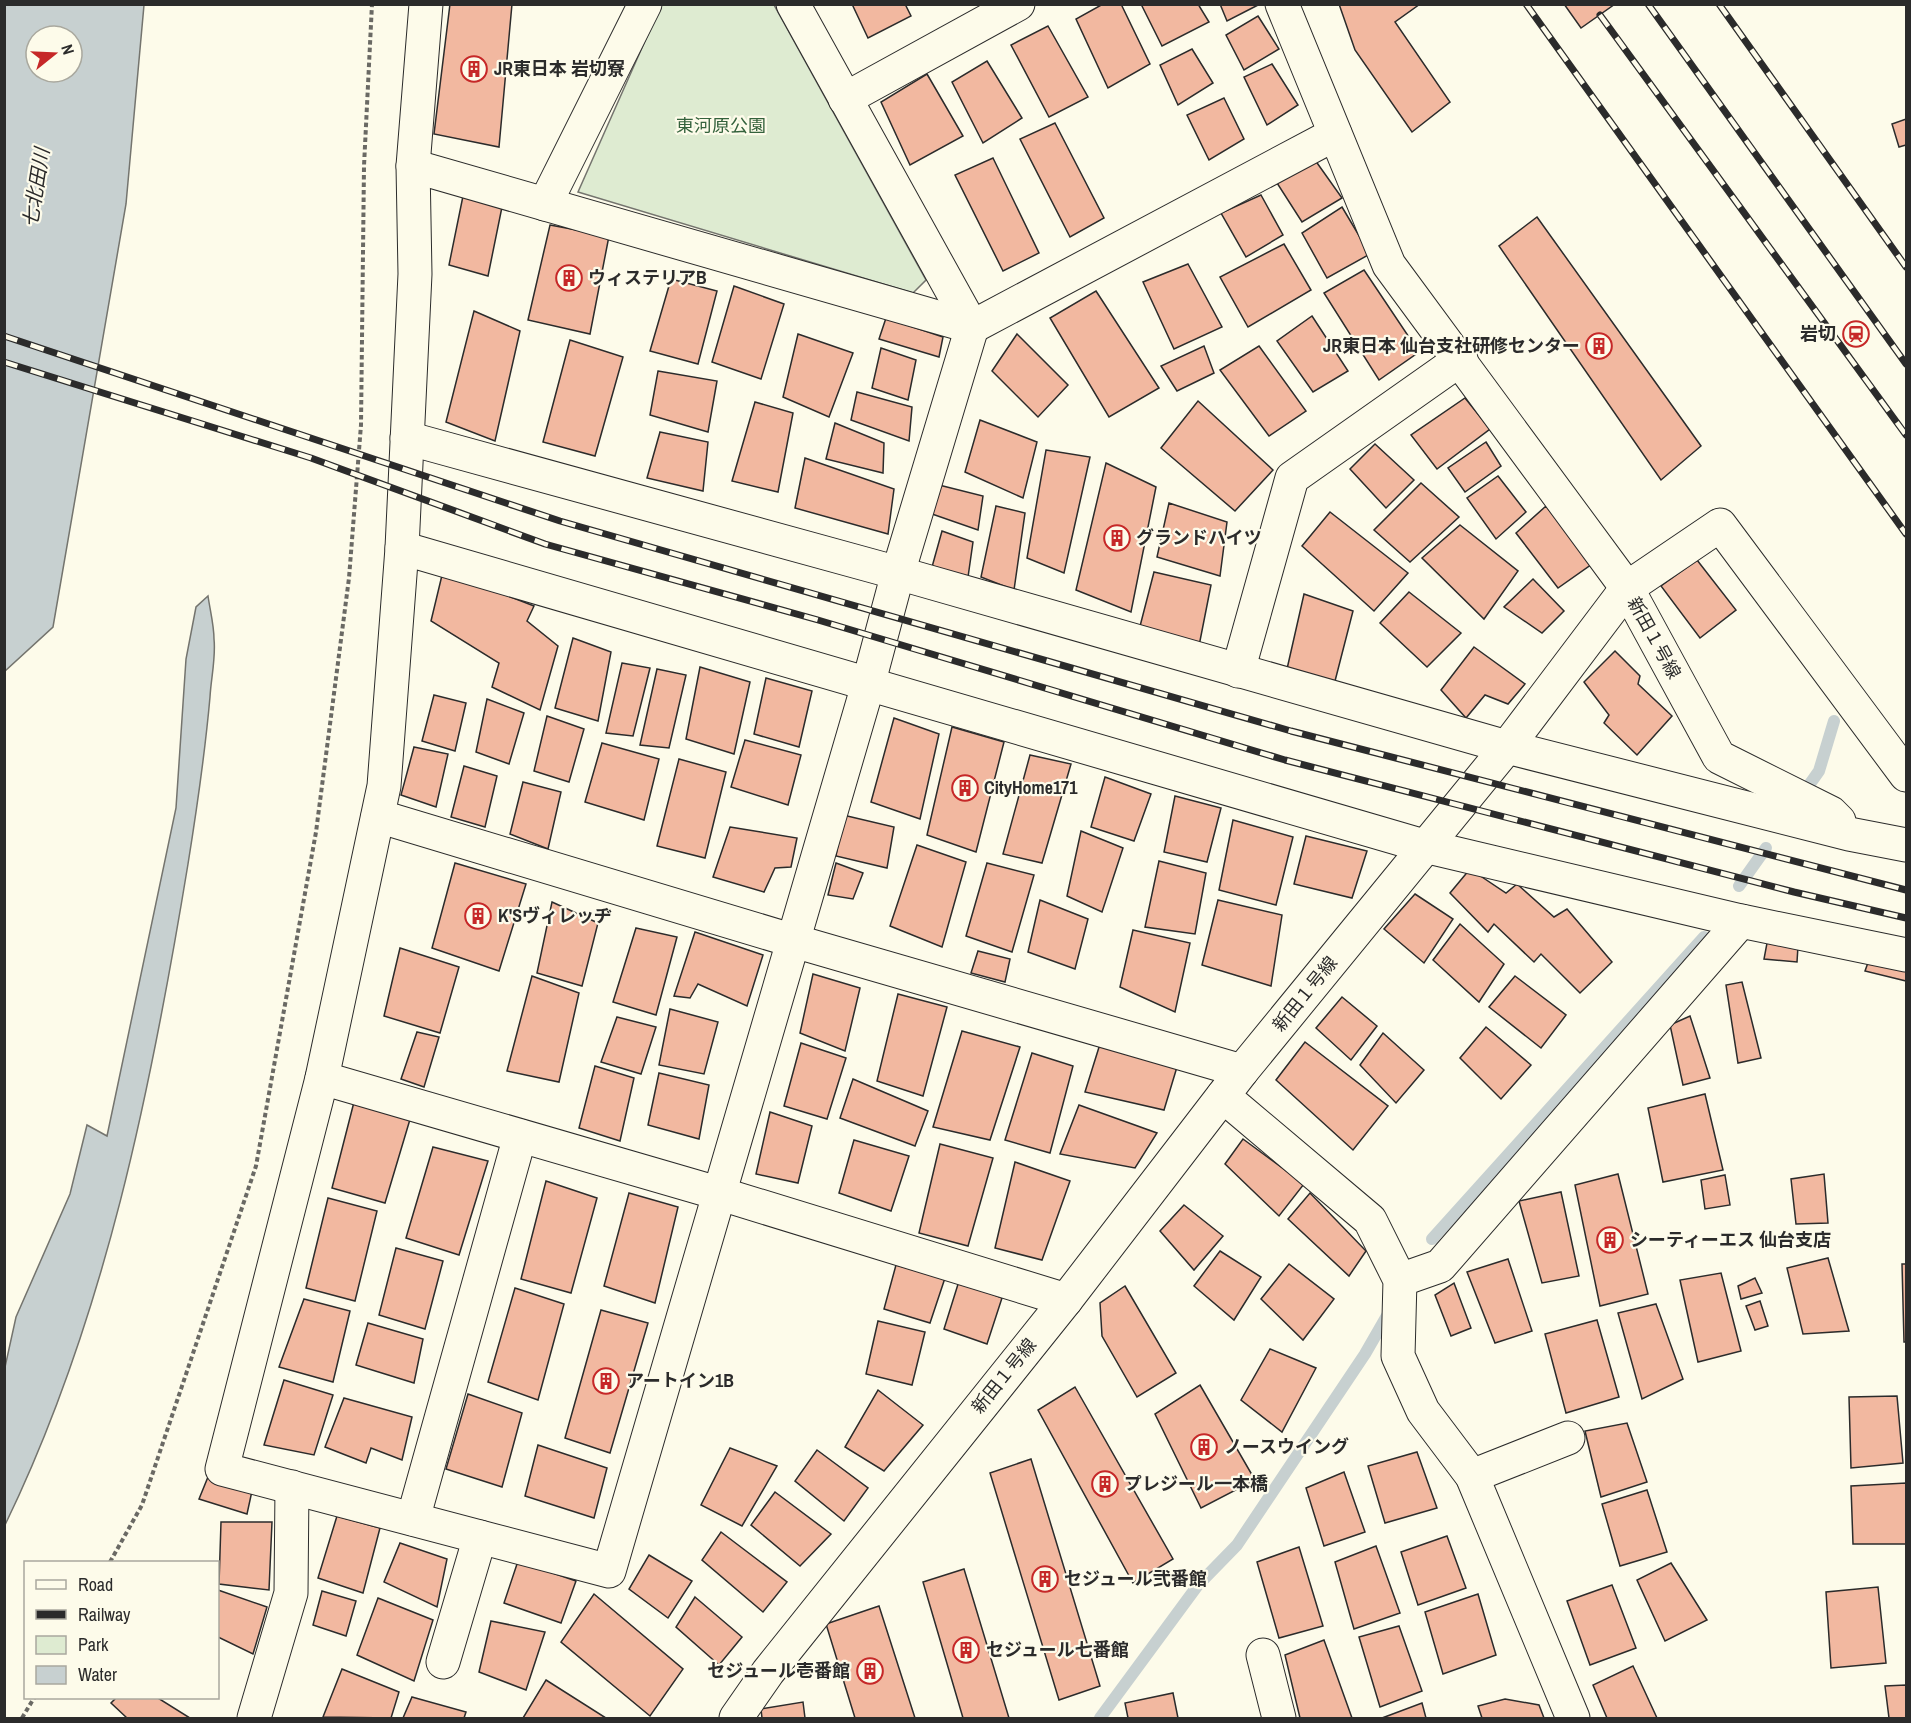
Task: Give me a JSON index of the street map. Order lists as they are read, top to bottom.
{
  "streets": {
    "street": ["新田１号線"]
  },
  "water": ["七北田川"],
  "parks": ["東河原公園"],
  "places": {
    "building": [
      "JR東日本 岩切寮",
      "ウィステリアB",
      "JR東日本 仙台支社研修センター",
      "グランドハイツ",
      "CityHome171",
      "K'Sヴィレッヂ",
      "シーティーエス 仙台支店",
      "アートイン1B",
      "ノースウイング",
      "プレジール一本橋",
      "セジュール弐番館",
      "セジュール七番館",
      "セジュール壱番館"
    ],
    "station": ["岩切"]
  },
  "legend": [
    "Road",
    "Railway",
    "Park",
    "Water"
  ],
  "north": "right"
}
